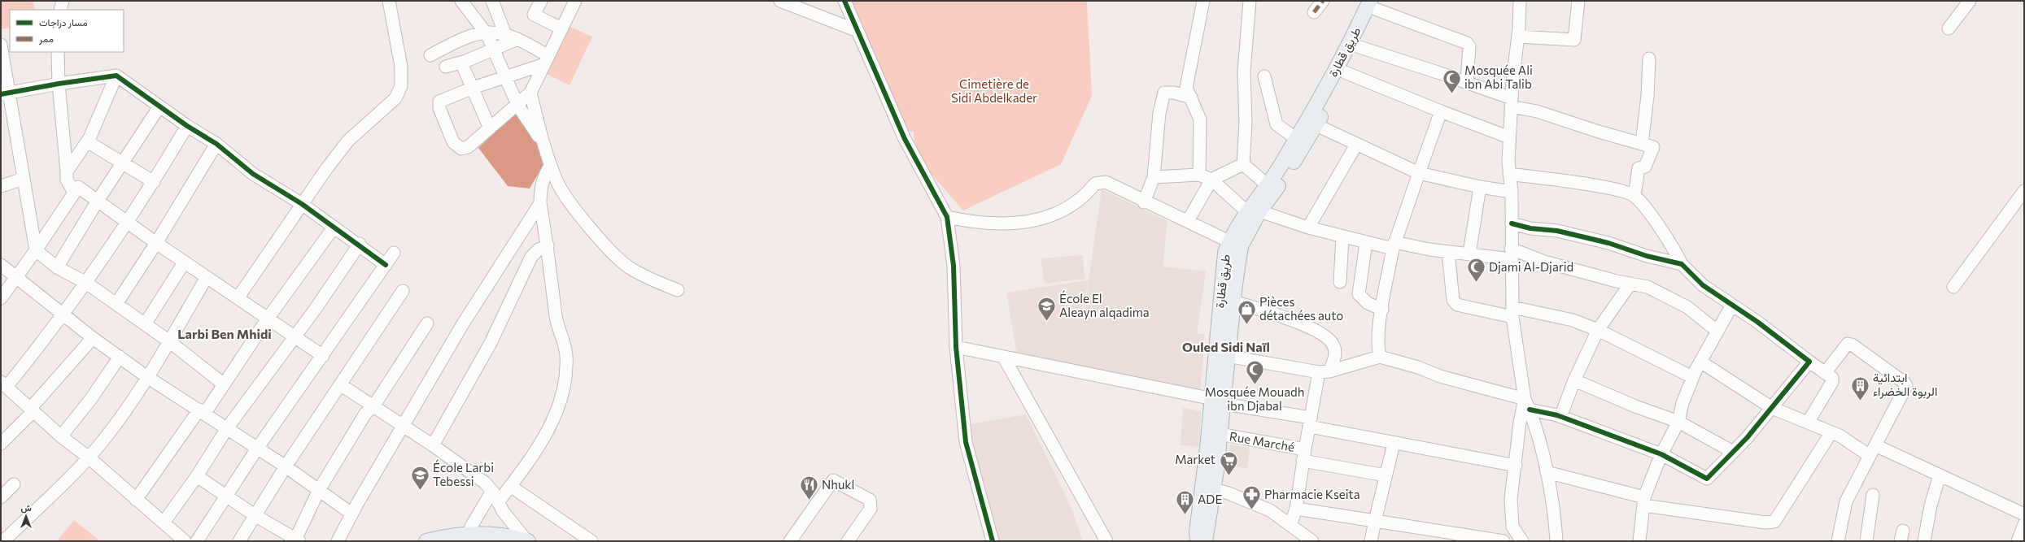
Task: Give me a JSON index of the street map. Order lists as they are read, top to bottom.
{
  "streets": {
    "main road": ["طريق قطارة"],
    "street": ["Rue Marché"]
  },
  "crossings": [
    ["طريق قطارة", "Rue Marché"]
  ],
  "districts": ["Larbi Ben Mhidi", "Ouled Sidi Naïl"],
  "parks": ["Cimetière de Sidi Abdelkader"],
  "places": {
    "mosque": ["Mosquée Ali ibn Abi Talib", "Djami Al-Djarid", "Mosquée Mouadh ibn Djabal"],
    "school or university": ["École El Aleayn alqadima", "École Larbi Tebessi"],
    "shop": ["Pièces détachées auto"],
    "building": ["ابتدائية الربوة الخضراء", "ADE"],
    "supermarket": ["Market"],
    "restaurant": ["Nhukl"],
    "pharmacy": ["Pharmacie Kseita"]
  },
  "legend": ["مسار دراجات", "ممر"],
  "north": "top"
}
